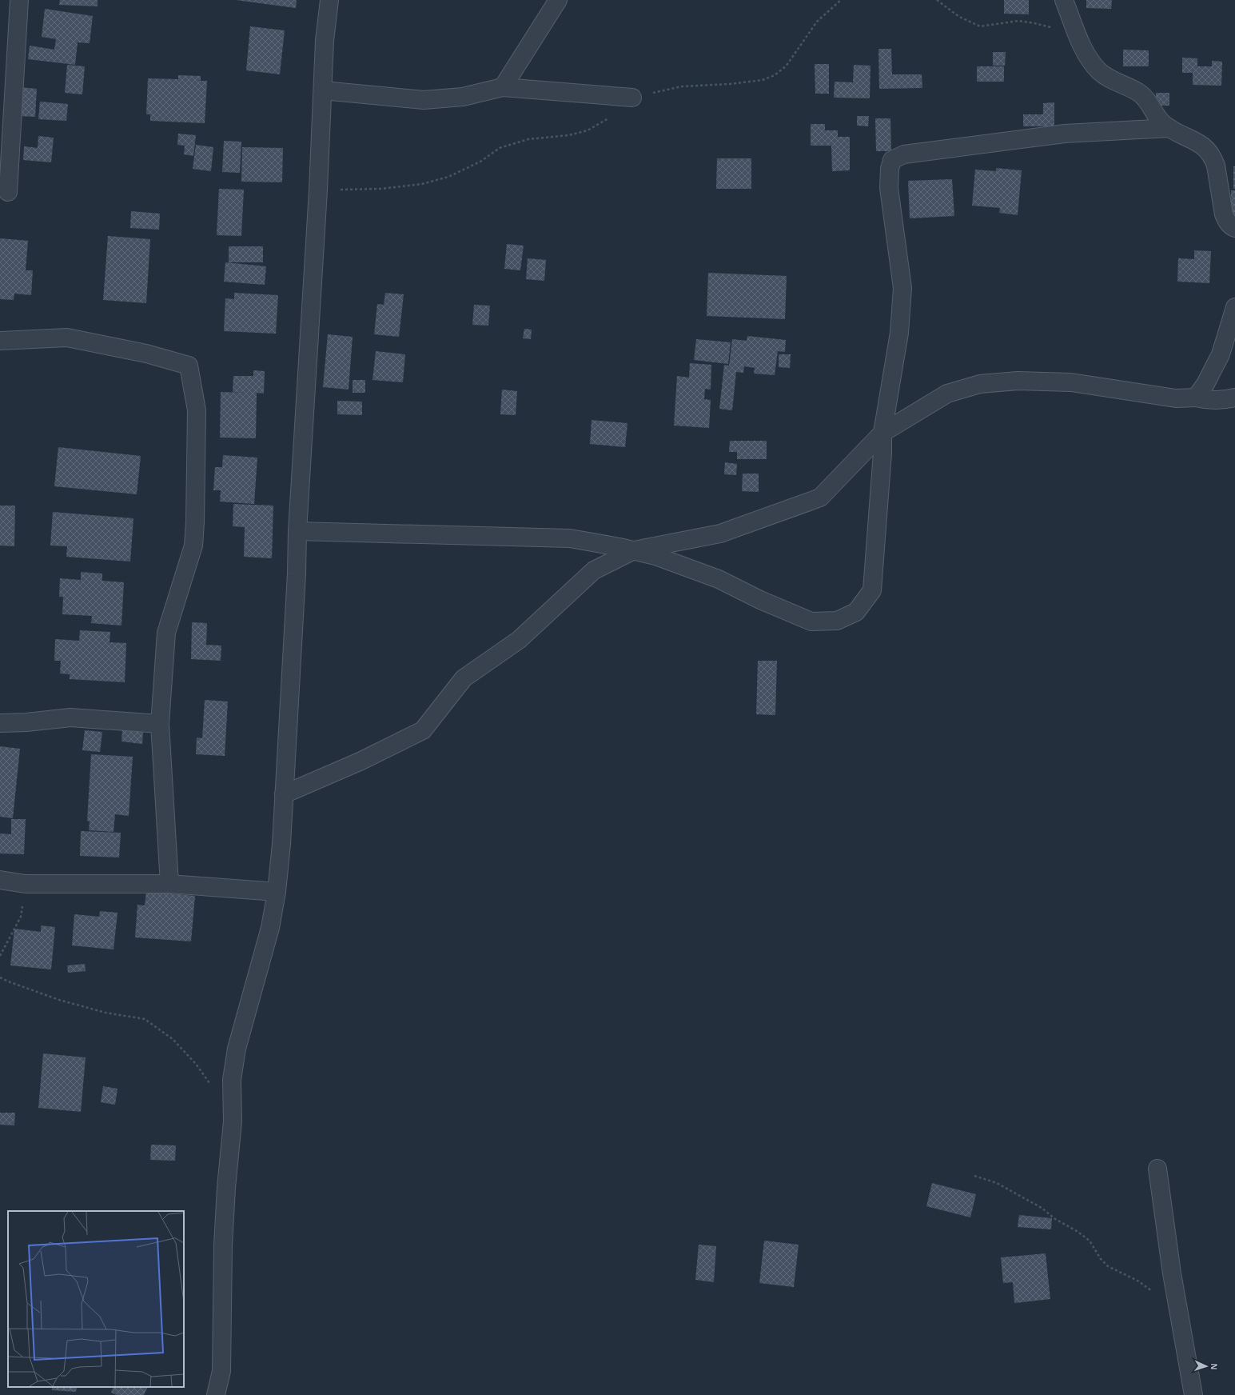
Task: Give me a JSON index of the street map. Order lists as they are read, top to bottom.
{
  "north": "right"
}
